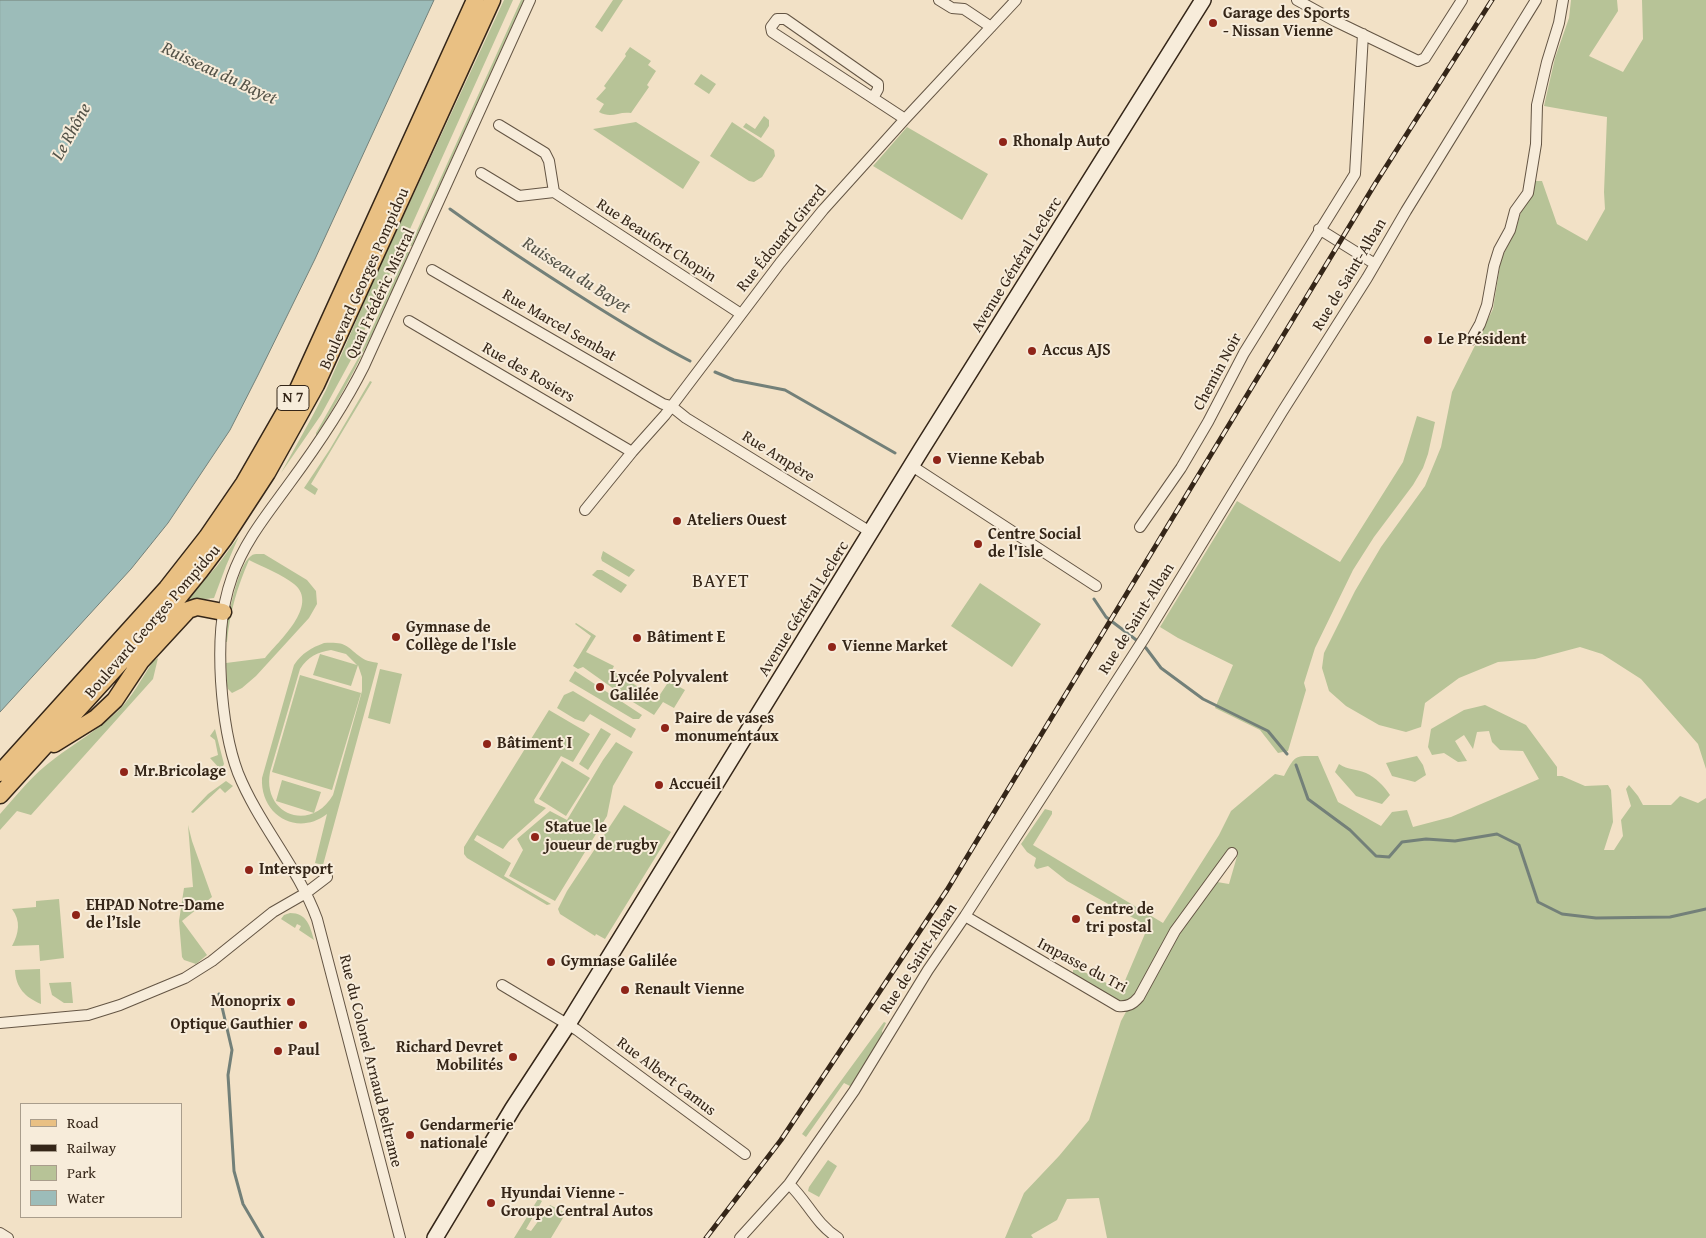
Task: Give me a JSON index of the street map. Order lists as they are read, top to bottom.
{
  "streets": {
    "main road": ["Avenue Général Leclerc", "Boulevard Georges Pompidou", "N 7"],
    "street": [
      "Rue Édouard Girerd",
      "Rue Beaufort Chopin",
      "Rue de Saint-Alban",
      "Quai Frédéric Mistral",
      "Rue Marcel Sembat",
      "Chemin Noir",
      "Rue des Rosiers",
      "Rue Ampère",
      "Impasse du Tri",
      "Rue du Colonel Arnaud Beltrame",
      "Rue Albert Camus"
    ]
  },
  "crossings": [
    ["Rue Édouard Girerd", "Rue Beaufort Chopin"],
    ["Rue Édouard Girerd", "Rue Marcel Sembat"],
    ["Rue Édouard Girerd", "Rue des Rosiers"],
    ["Rue Édouard Girerd", "Rue Ampère"],
    ["Avenue Général Leclerc", "Rue Ampère"],
    ["Avenue Général Leclerc", "Rue Albert Camus"],
    ["Rue de Saint-Alban", "Impasse du Tri"],
    ["Quai Frédéric Mistral", "Rue du Colonel Arnaud Beltrame"],
    ["Rue Marcel Sembat", "Rue Ampère"]
  ],
  "districts": ["BAYET"],
  "water": ["Ruisseau du Bayet", "Le Rhône"],
  "places": [
    "Garage des Sports - Nissan Vienne",
    "Rhonalp Auto",
    "Le Président",
    "Accus AJS",
    "Vienne Kebab",
    "Ateliers Ouest",
    "Centre Social de l'Isle",
    "Gymnase de Collège de l'Isle",
    "Bâtiment E",
    "Vienne Market",
    "Lycée Polyvalent Galilée",
    "Paire de vases monumentaux",
    "Bâtiment I",
    "Mr.Bricolage",
    "Accueil",
    "Statue le joueur de rugby",
    "Intersport",
    "EHPAD Notre-Dame de l’Isle",
    "Centre de tri postal",
    "Gymnase Galilée",
    "Renault Vienne",
    "Monoprix",
    "Optique Gauthier",
    "Paul",
    "Richard Devret Mobilités",
    "Gendarmerie nationale",
    "Hyundai Vienne - Groupe Central Autos"
  ],
  "legend": [
    "Road",
    "Railway",
    "Park",
    "Water"
  ]
}
